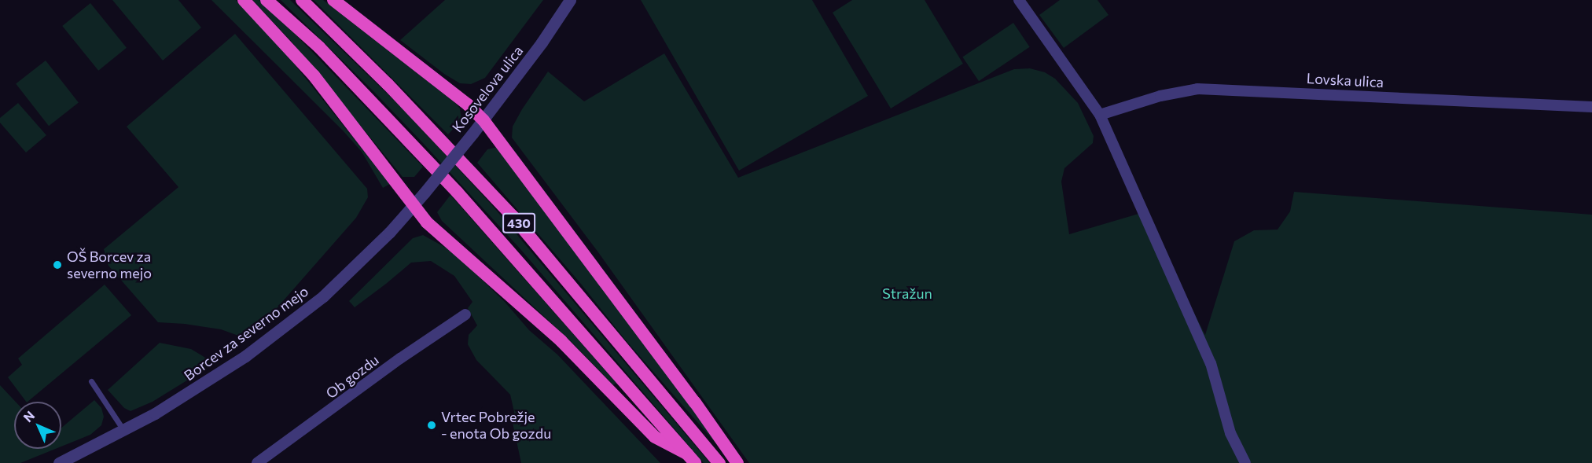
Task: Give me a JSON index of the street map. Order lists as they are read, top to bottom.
{
  "streets": {
    "highway": ["430"],
    "street": [
      "Lovska ulica",
      "Kosovelova ulica",
      "Borcev za severno mejo",
      "Ob gozdu"
    ]
  },
  "crossings": [
    ["Kosovelova ulica", "Borcev za severno mejo"]
  ],
  "parks": ["Stražun"],
  "places": ["OŠ Borcev za severno mejo", "Vrtec Pobrežje - enota Ob gozdu"],
  "north": "top left"
}
